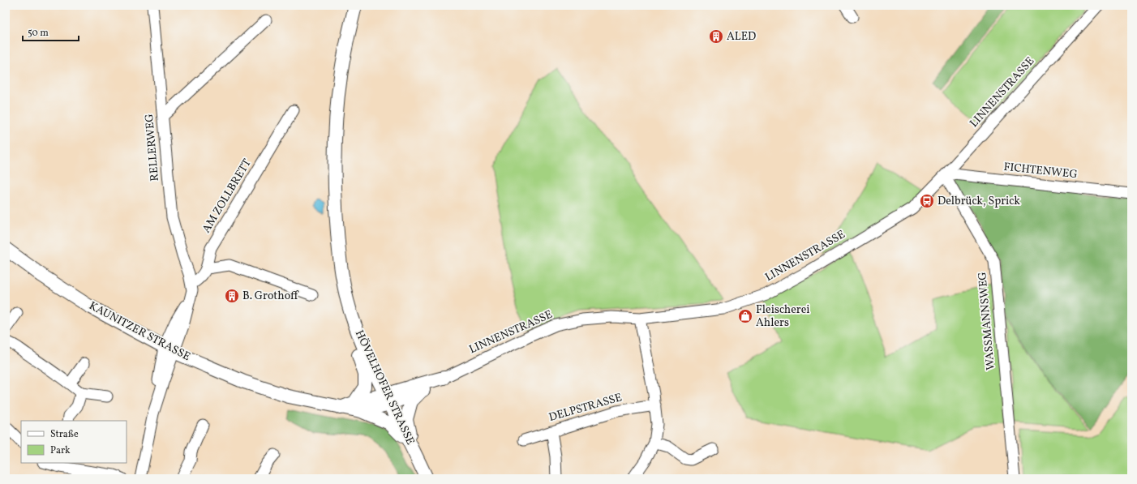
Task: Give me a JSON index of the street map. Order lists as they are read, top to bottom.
{
  "streets": {
    "main road": ["KAUNITZER STRASSE", "HÖVELHOFER STRASSE"],
    "street": [
      "LINNENSTRASSE",
      "RELLERWEG",
      "FICHTENWEG",
      "AM ZOLLBRETT",
      "WASSMANNSWEG",
      "DELPSTRASSE"
    ]
  },
  "crossings": [
    ["LINNENSTRASSE", "FICHTENWEG"],
    ["LINNENSTRASSE", "WASSMANNSWEG"],
    ["FICHTENWEG", "WASSMANNSWEG"]
  ],
  "places": {
    "building": ["ALED", "B. Grothoff"],
    "bus stop": ["Delbrück, Sprick"],
    "shop": ["Fleischerei Ahlers"]
  },
  "legend": ["Straße", "Park"],
  "scale_bar": "50 m"
}
